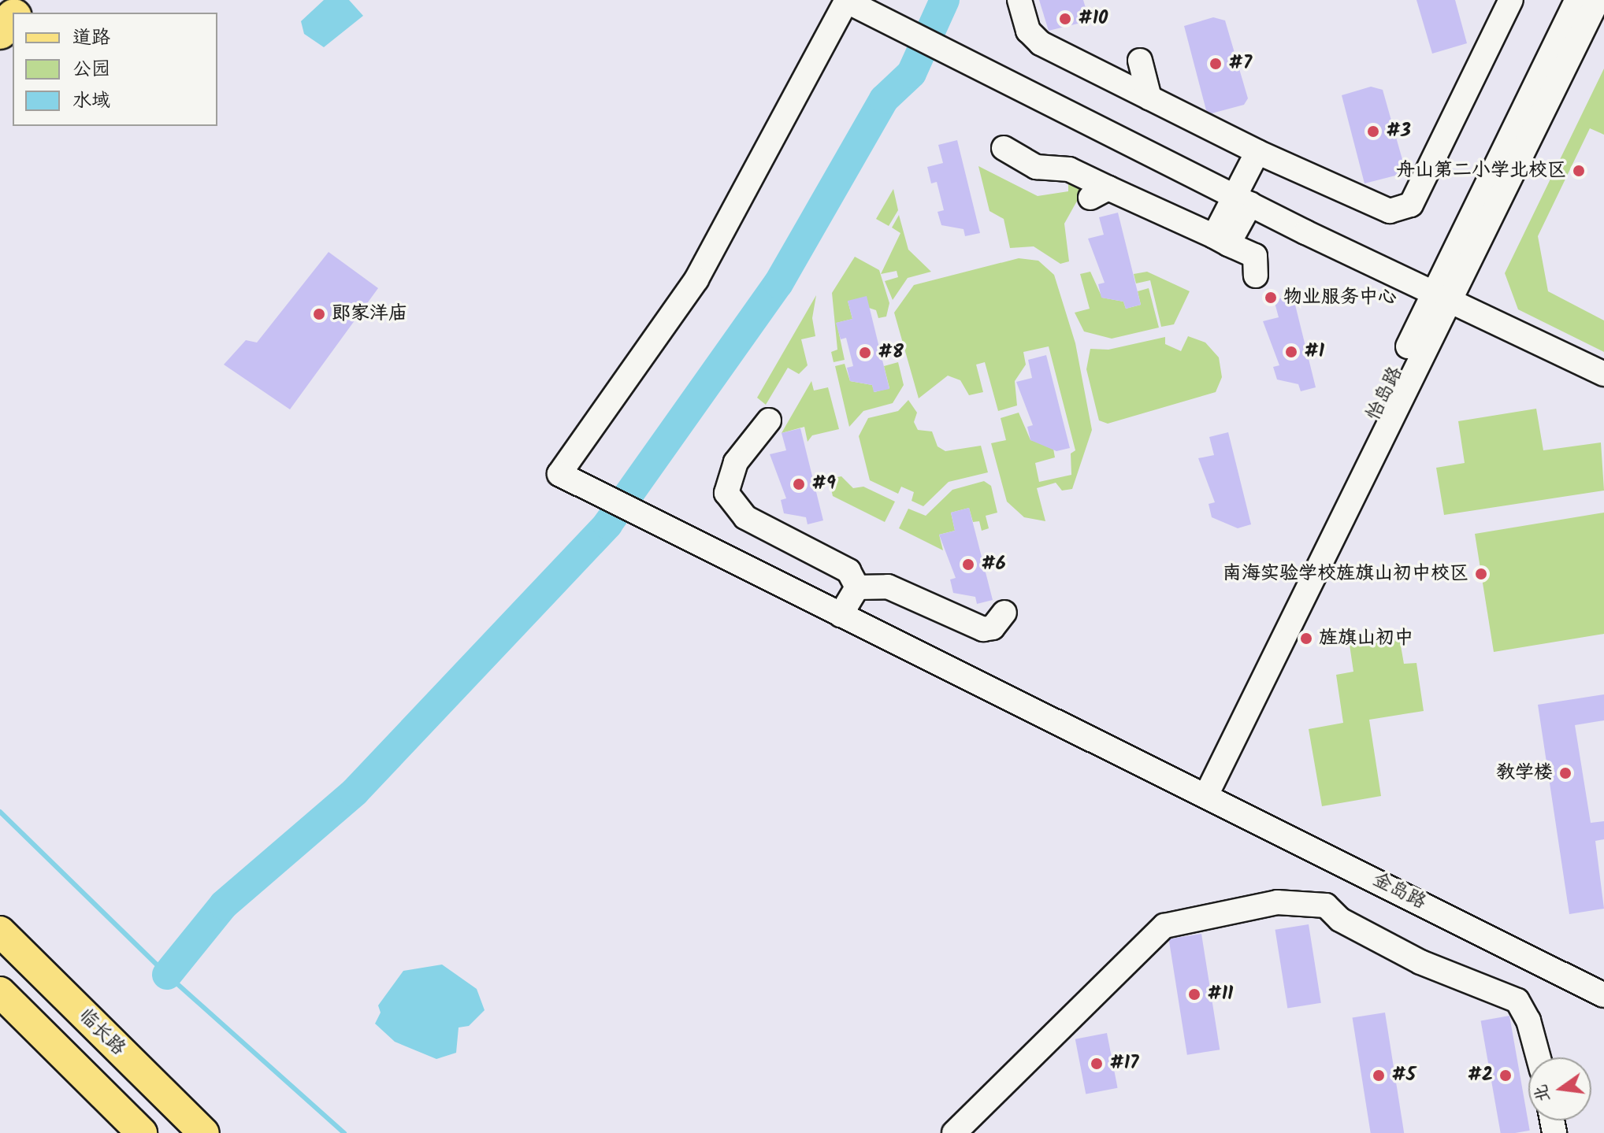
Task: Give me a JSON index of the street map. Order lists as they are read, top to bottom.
{
  "streets": {
    "main road": ["临长路"],
    "street": ["金岛路"]
  },
  "places": [
    "#10",
    "#7",
    "#3",
    "舟山第二小学北校区",
    "物业服务中心",
    "郎家洋庙",
    "#1",
    "#8",
    "#9",
    "#6",
    "南海实验学校旌旗山初中校区",
    "旌旗山初中",
    "教学楼",
    "#11",
    "#17",
    "#5",
    "#2"
  ],
  "legend": ["道路", "公园", "水域"],
  "north": "left"
}
